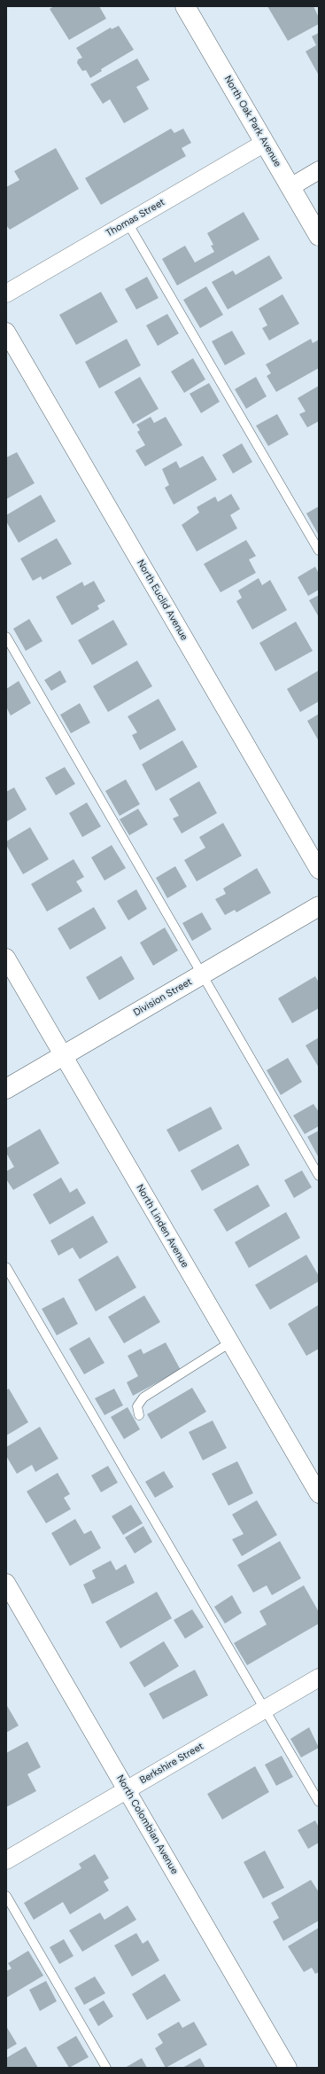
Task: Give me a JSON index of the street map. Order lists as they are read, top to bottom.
{
  "streets": {
    "street": [
      "North Oak Park Avenue",
      "Thomas Street",
      "North Euclid Avenue",
      "Division Street",
      "North Linden Avenue",
      "Berkshire Street",
      "North Colombian Avenue"
    ]
  },
  "crossings": [
    ["North Oak Park Avenue", "Thomas Street"],
    ["Division Street", "North Linden Avenue"],
    ["Berkshire Street", "North Colombian Avenue"]
  ]
}
